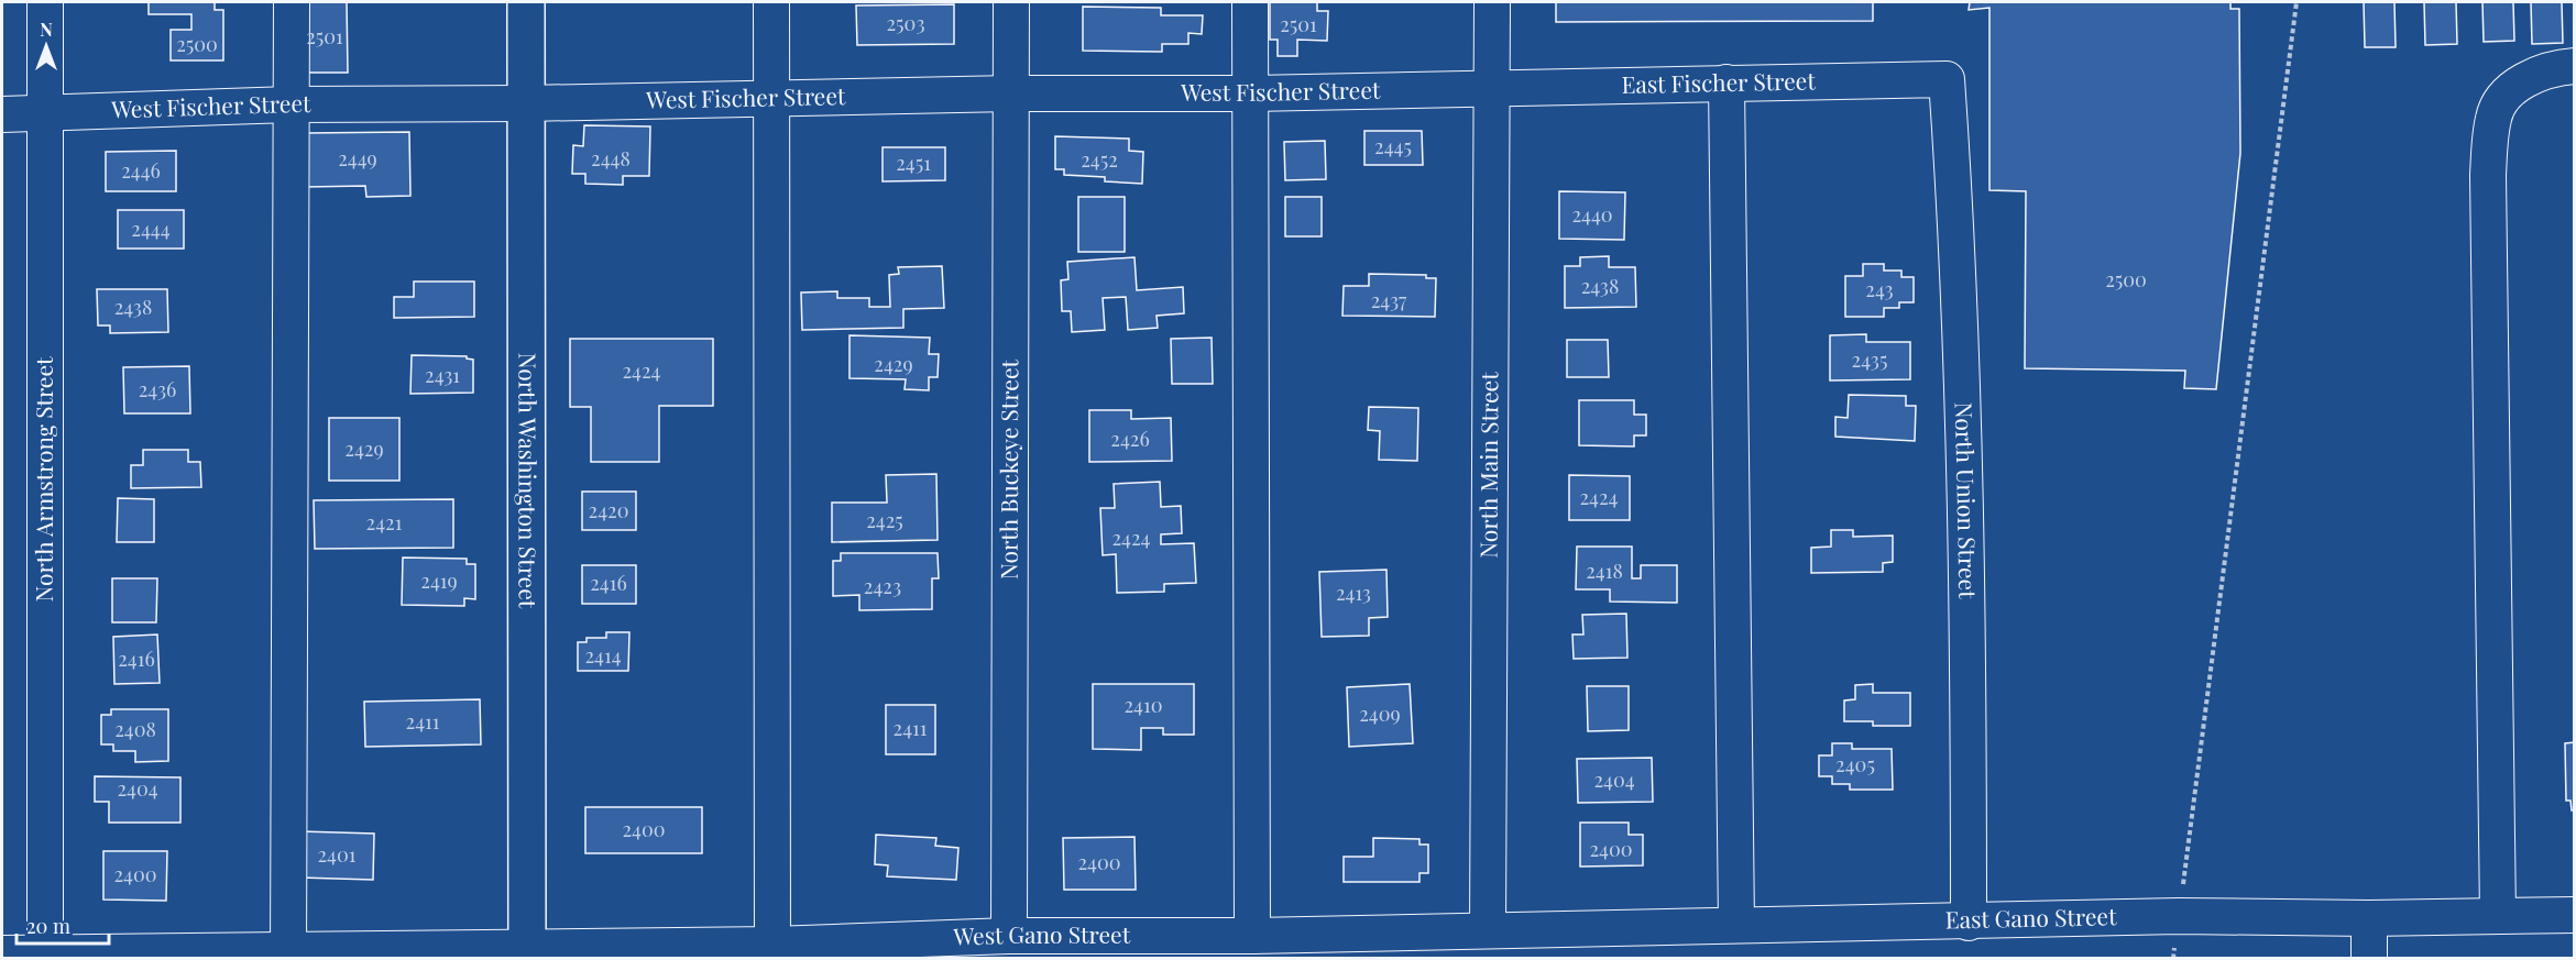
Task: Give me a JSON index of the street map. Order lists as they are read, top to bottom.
{
  "streets": {
    "main road": ["North Washington Street"],
    "street": [
      "East Fischer Street",
      "West Fischer Street",
      "North Main Street",
      "North Buckeye Street",
      "North Armstrong Street",
      "North Union Street",
      "East Gano Street",
      "West Gano Street"
    ]
  },
  "crossings": [
    ["East Fischer Street", "West Fischer Street"],
    ["East Fischer Street", "North Main Street"],
    ["East Fischer Street", "North Union Street"],
    ["West Fischer Street", "North Main Street"],
    ["West Fischer Street", "North Buckeye Street"],
    ["West Fischer Street", "North Armstrong Street"],
    ["West Fischer Street", "North Washington Street"],
    ["North Main Street", "East Gano Street"],
    ["North Main Street", "West Gano Street"],
    ["North Buckeye Street", "West Gano Street"],
    ["North Armstrong Street", "West Gano Street"],
    ["North Washington Street", "West Gano Street"],
    ["North Union Street", "East Gano Street"],
    ["East Gano Street", "West Gano Street"]
  ],
  "house_numbers": [
    "2503",
    "2501",
    "2501",
    "2500",
    "2445",
    "2449",
    "2448",
    "2452",
    "2451",
    "2446",
    "2440",
    "2444",
    "2500",
    "2438",
    "243",
    "2437",
    "2438",
    "2435",
    "2429",
    "2424",
    "2431",
    "2436",
    "2426",
    "2429",
    "2424",
    "2420",
    "2425",
    "2421",
    "2424",
    "2418",
    "2419",
    "2416",
    "2423",
    "2413",
    "2414",
    "2416",
    "2410",
    "2409",
    "2411",
    "2411",
    "2408",
    "2405",
    "2404",
    "2404",
    "2400",
    "2400",
    "2401",
    "2400",
    "2400"
  ],
  "scale_bar": "20 m",
  "north": "top"
}
